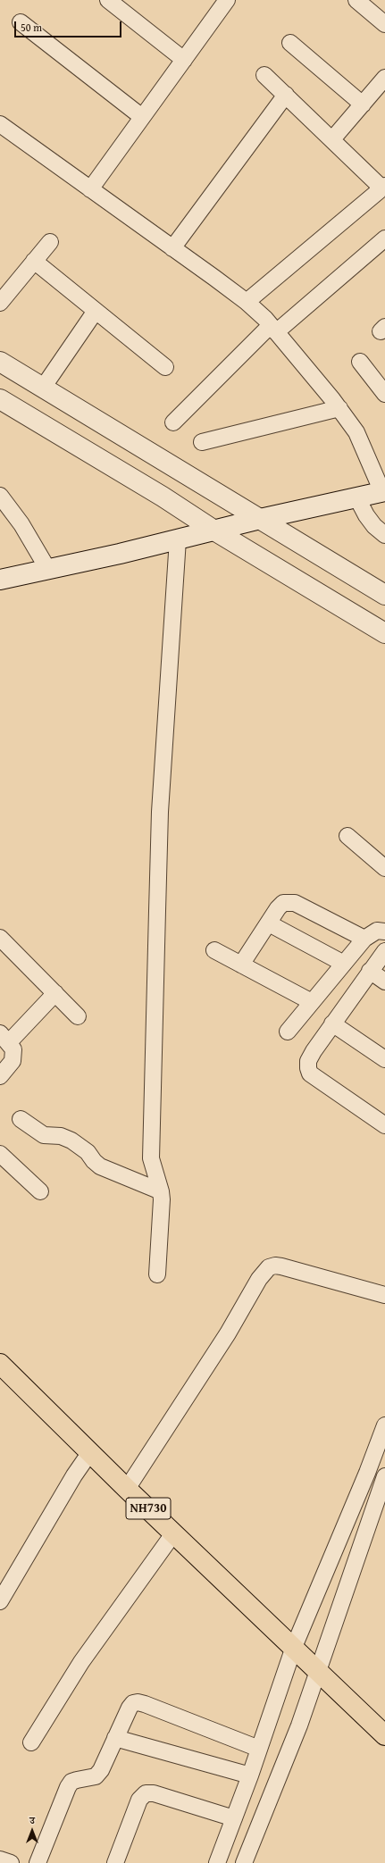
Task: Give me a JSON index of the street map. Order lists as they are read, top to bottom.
{
  "streets": {
    "highway": ["NH730"]
  },
  "scale_bar": "50 m",
  "north": "top"
}
